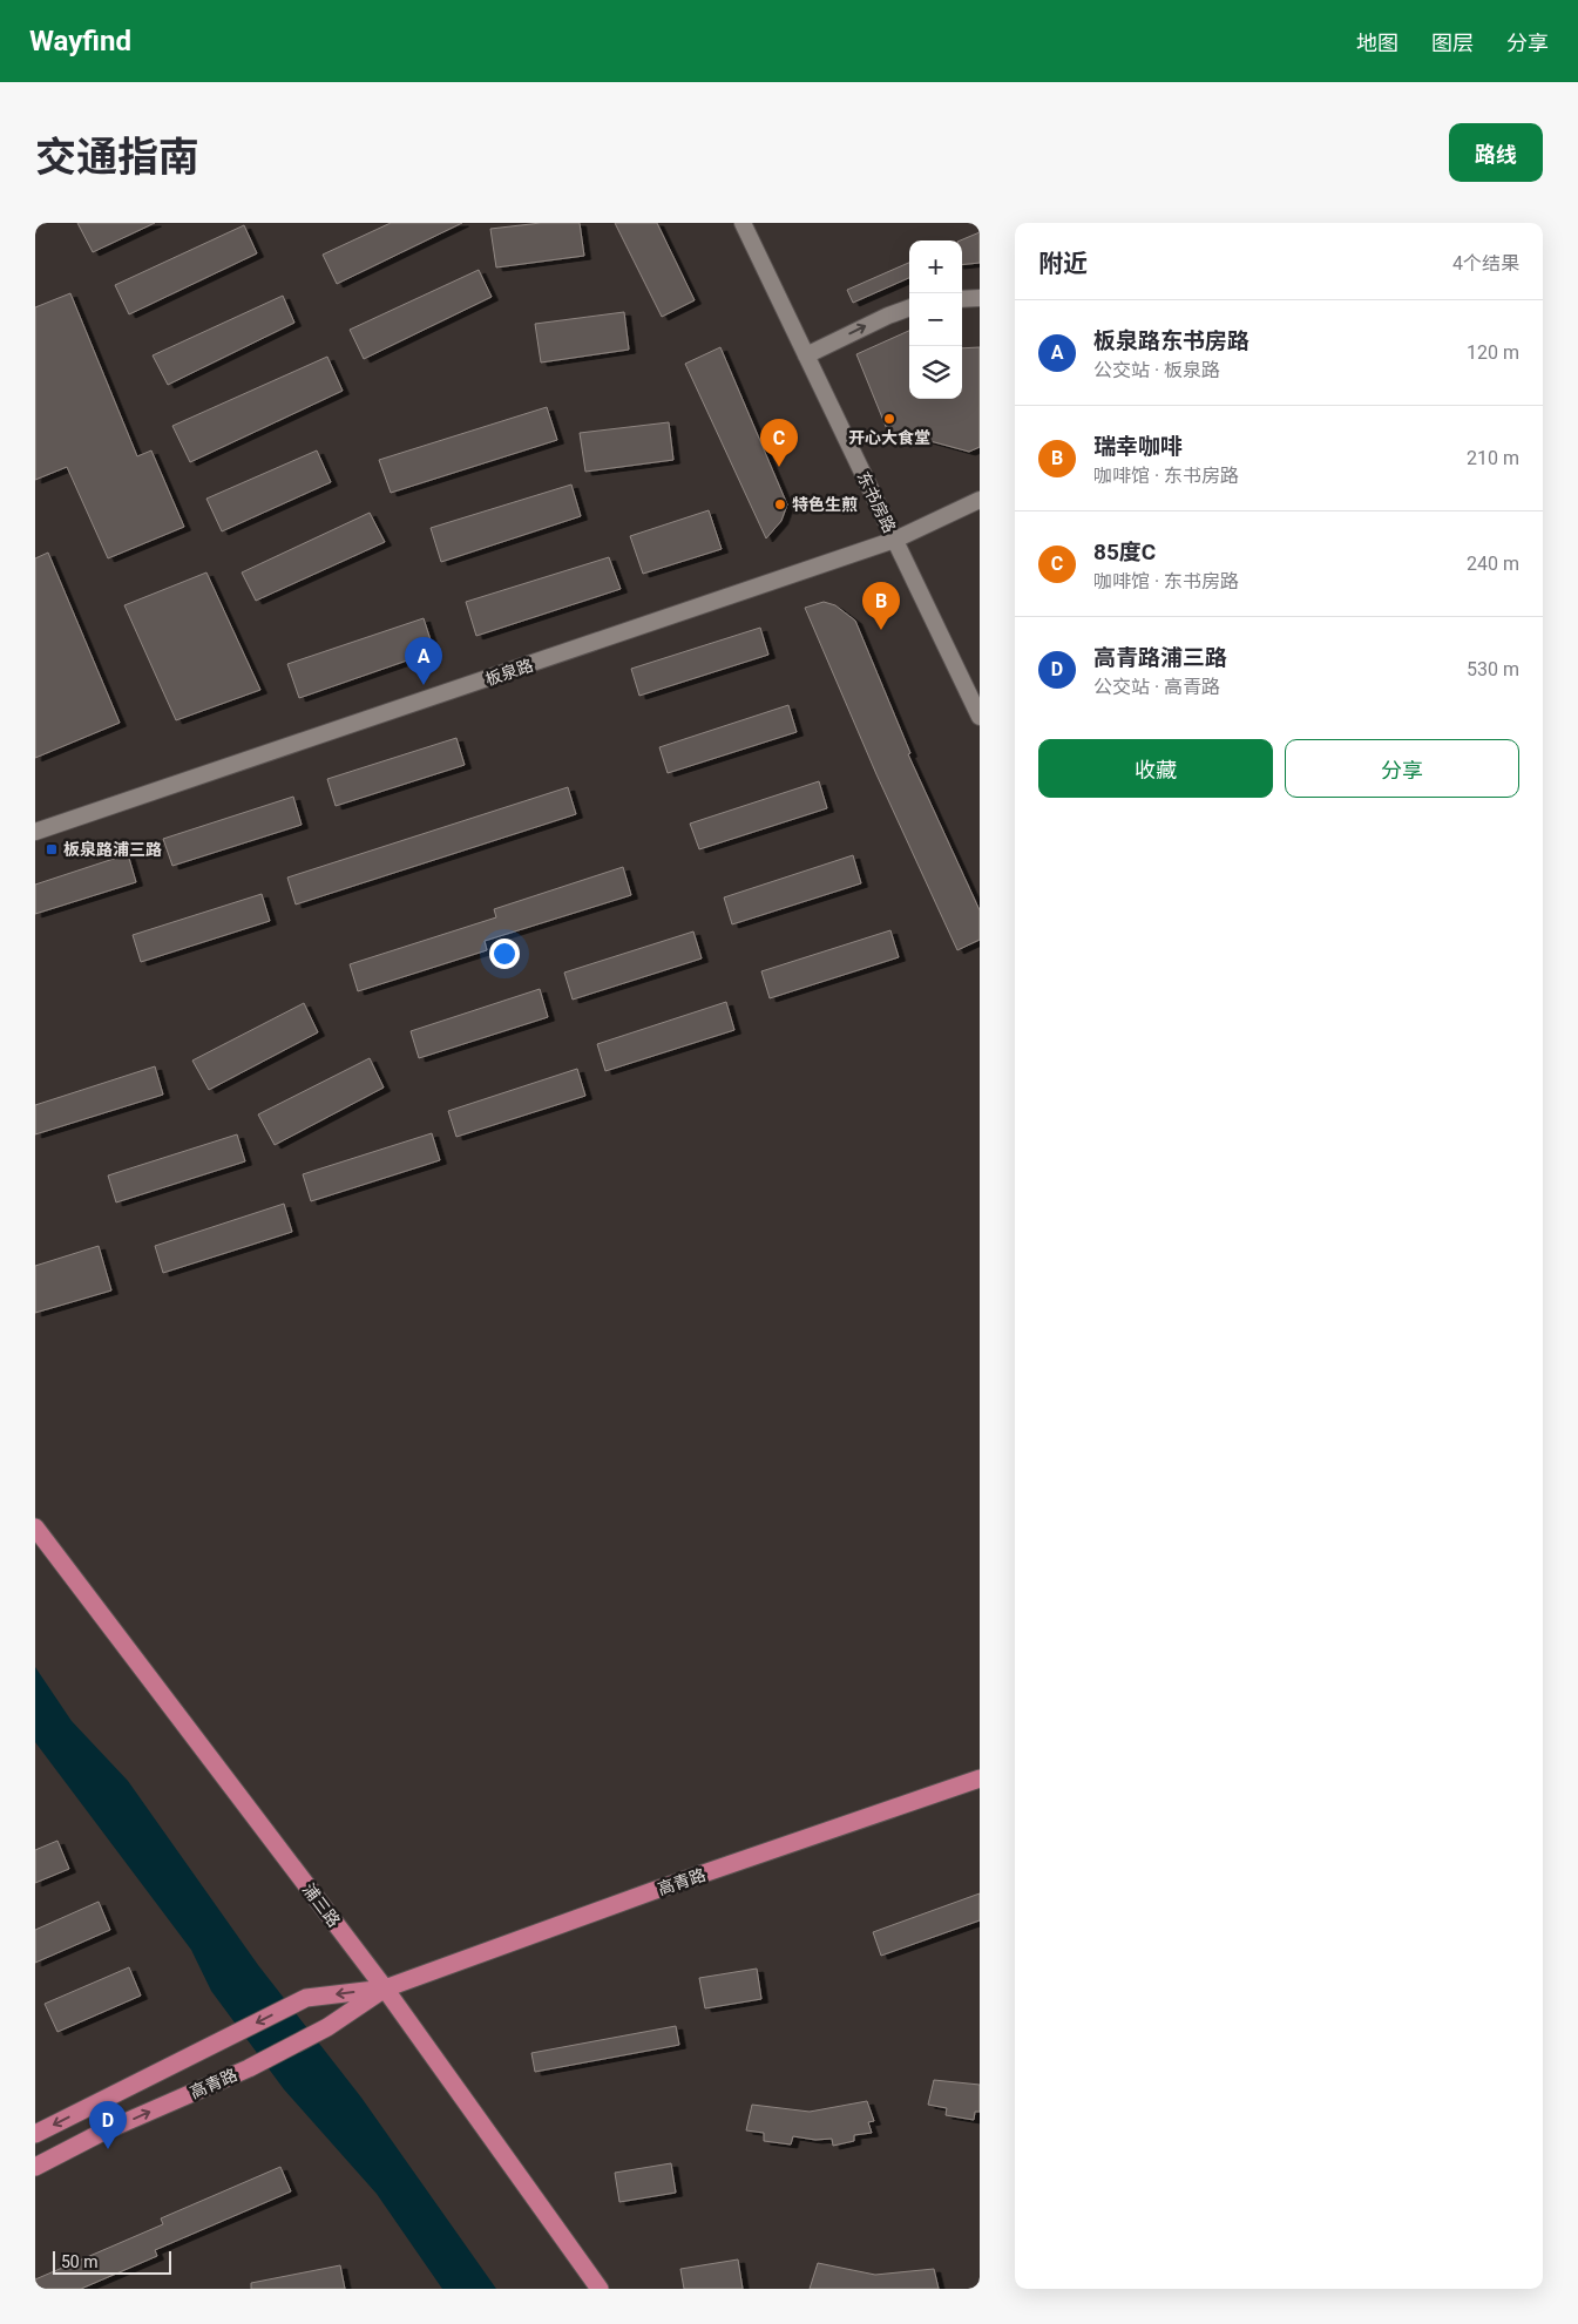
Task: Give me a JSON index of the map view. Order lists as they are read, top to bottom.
{
  "streets": {
    "main road": ["高青路", "浦三路"],
    "street": ["东书房路", "板泉路"]
  },
  "crossings": [
    ["东书房路", "板泉路"],
    ["高青路", "浦三路"]
  ],
  "places": {
    "other": ["开心大食堂", "特色生煎"],
    "transit": ["板泉路浦三路"]
  },
  "scale_bar": "50 m",
  "page": {
    "header": "Wayfind",
    "nav": ["地图", "图层", "分享"],
    "title": "交通指南",
    "buttons": [
      "路线",
      ["收藏", "分享"]
    ],
    "heading": ["附近", "4个结果"],
    "map_buttons": ["+", "−"],
    "list": [
      {
        "mark": "A",
        "name": "板泉路东书房路",
        "note": "公交站 · 板泉路",
        "value": "120 m"
      },
      {
        "mark": "B",
        "name": "瑞幸咖啡",
        "note": "咖啡馆 · 东书房路",
        "value": "210 m"
      },
      {
        "mark": "C",
        "name": "85度C",
        "note": "咖啡馆 · 东书房路",
        "value": "240 m"
      },
      {
        "mark": "D",
        "name": "高青路浦三路",
        "note": "公交站 · 高青路",
        "value": "530 m"
      }
    ],
    "pins": [
      "C",
      "B",
      "A",
      "D"
    ],
    "scale": "50 m"
  }
}
